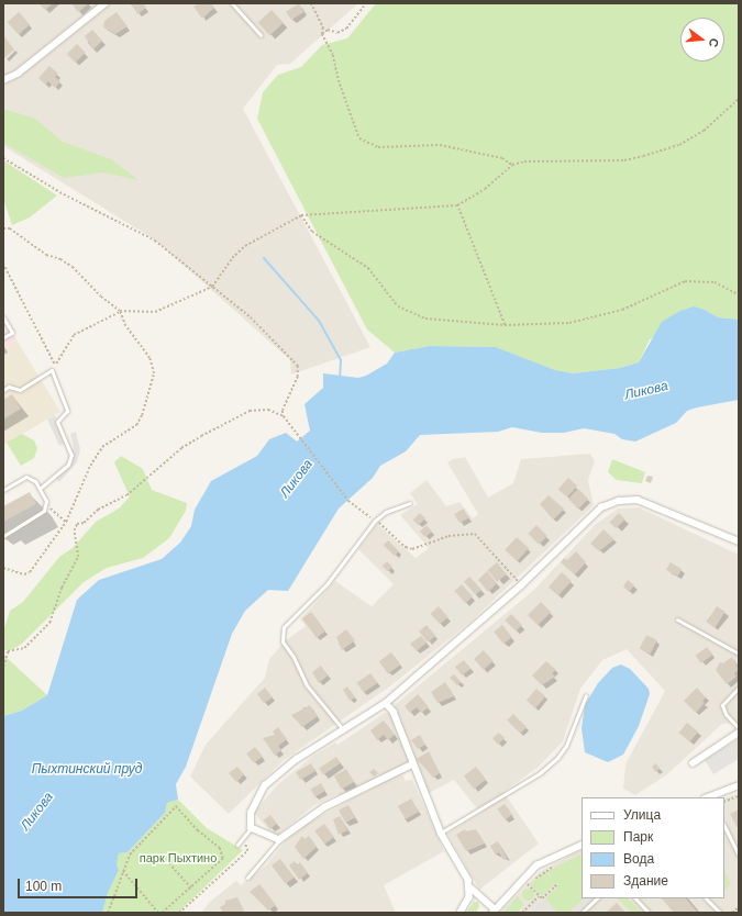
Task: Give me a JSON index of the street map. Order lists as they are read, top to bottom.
{
  "water": ["Ликова", "Пыхтинский пруд"],
  "parks": ["парк Пыхтино"],
  "legend": [
    "Улица",
    "Парк",
    "Вода",
    "Здание"
  ],
  "scale_bar": "100 m",
  "north": "right"
}
